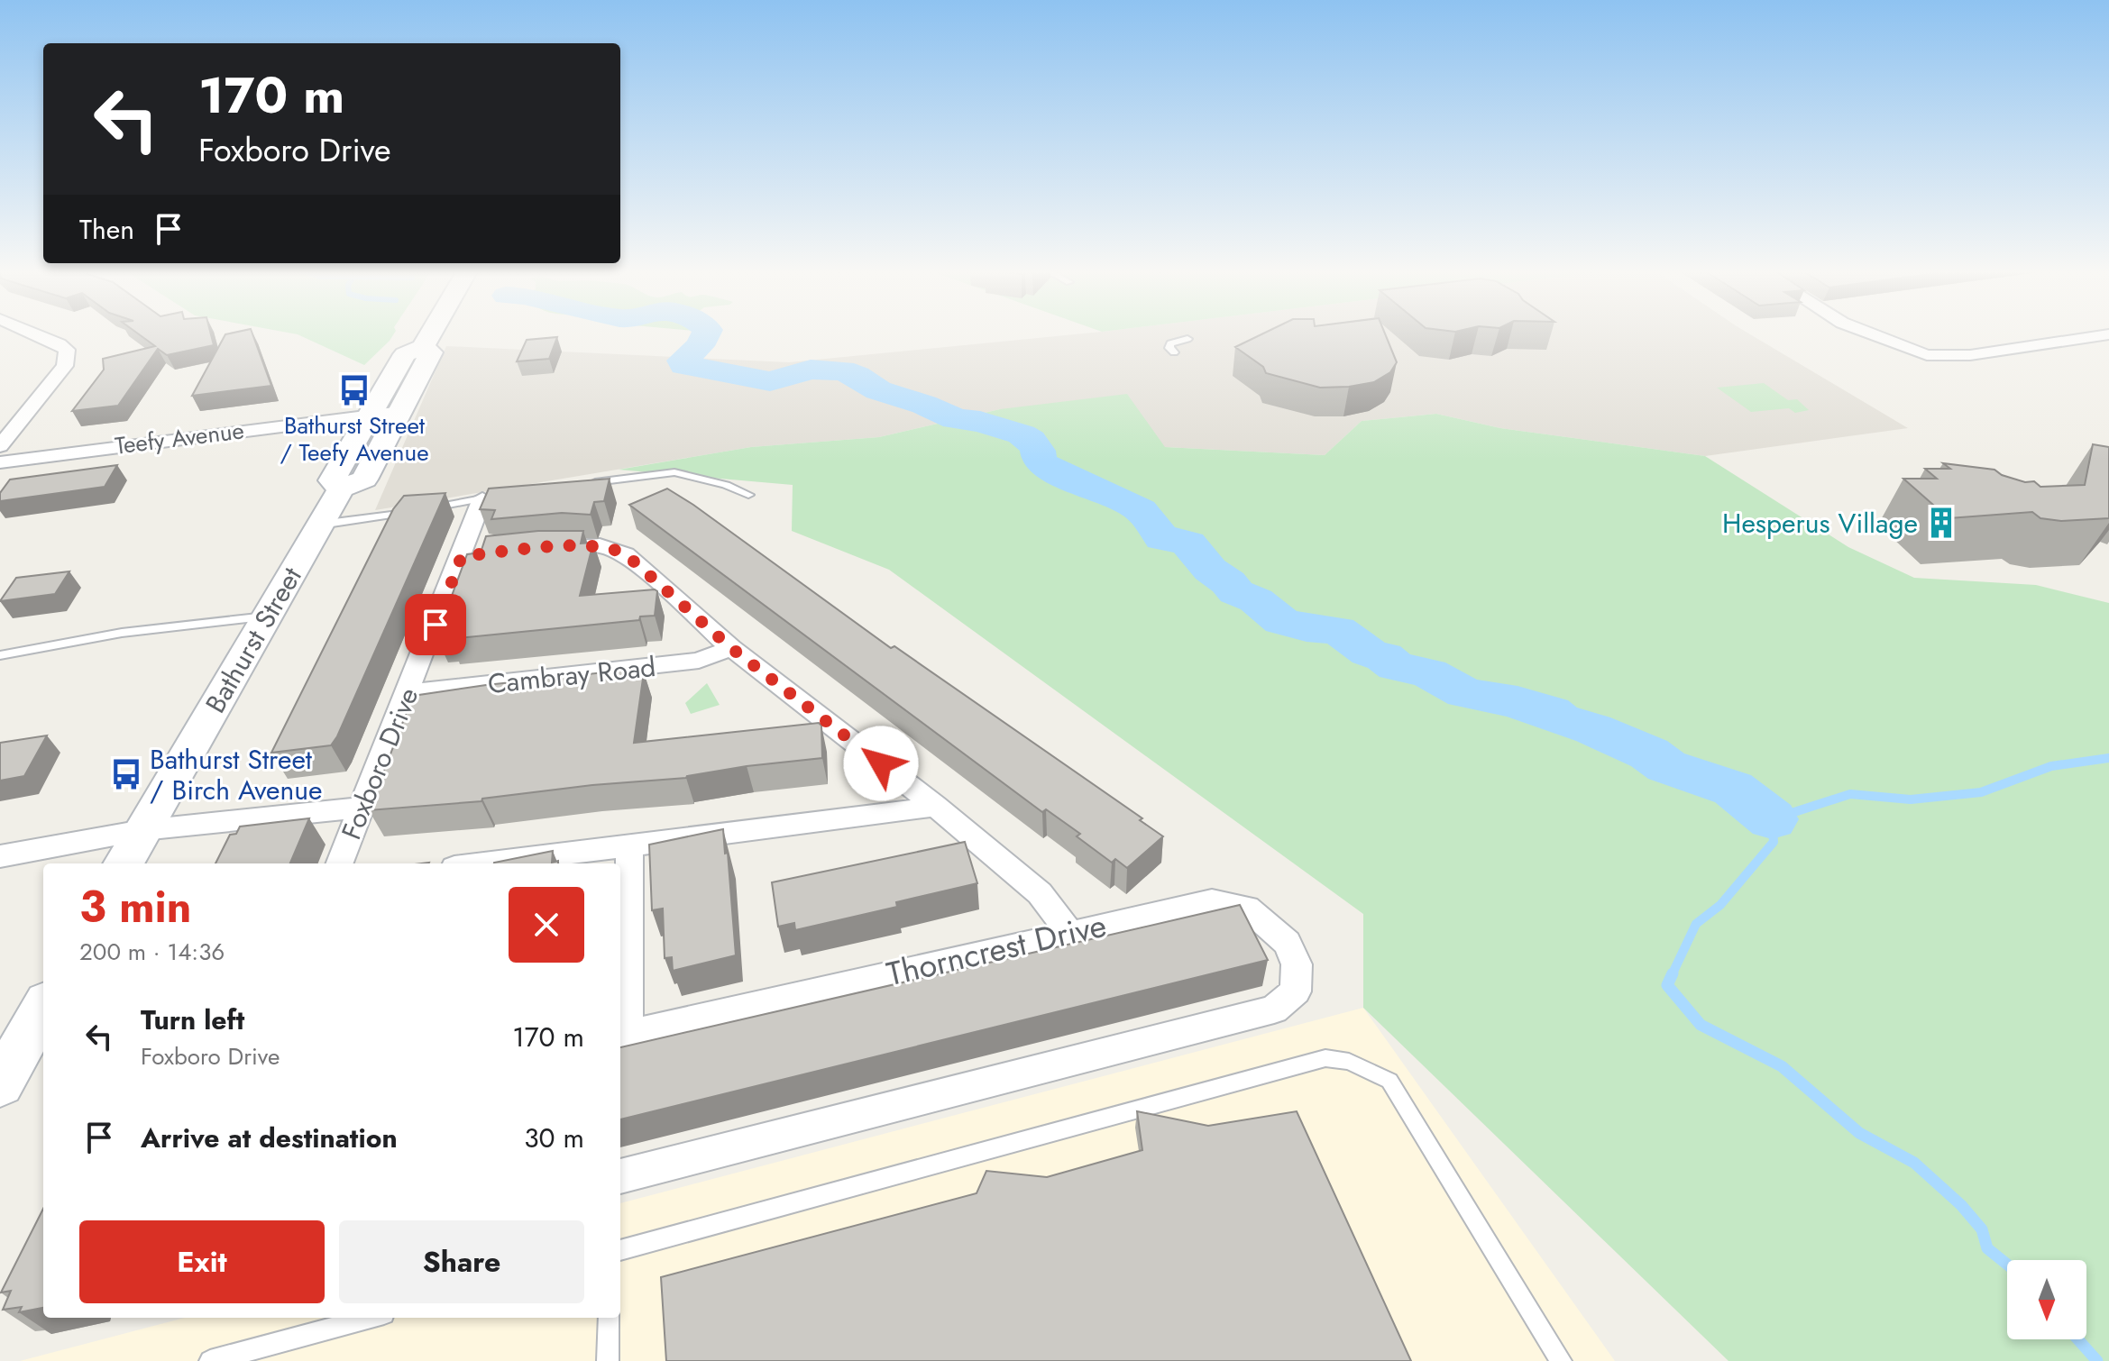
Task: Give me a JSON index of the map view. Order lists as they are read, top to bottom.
{
  "streets": {
    "main road": ["Bathurst Street"],
    "street": [
      "Teefy Avenue",
      "Cambray Road",
      "Foxboro Drive",
      "Thorncrest Drive"
    ]
  },
  "crossings": [
    ["Teefy Avenue", "Bathurst Street"],
    ["Cambray Road", "Foxboro Drive"]
  ],
  "places": {
    "bus stop": ["Bathurst Street / Teefy Avenue", "Bathurst Street / Birch Avenue"],
    "building": ["Hesperus Village"]
  },
  "north": "bottom",
  "page": {
    "turn": ["170 m", "Foxboro Drive"],
    "then": "Then",
    "heading": ["3 min", "200 m · 14:36"],
    "list": [
      {
        "name": "Turn left",
        "note": "Foxboro Drive",
        "value": "170 m"
      },
      {
        "name": "Arrive at destination",
        "value": "30 m"
      }
    ],
    "buttons": ["Exit", "Share"]
  }
}
